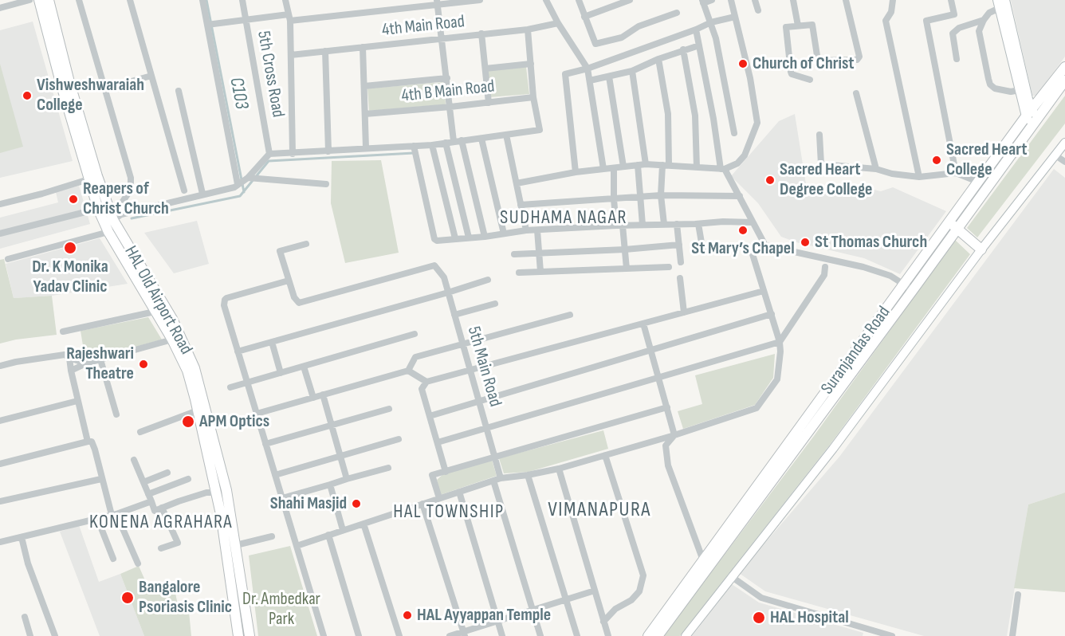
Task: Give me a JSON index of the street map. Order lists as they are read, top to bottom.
{
  "streets": {
    "main road": ["HAL Old Airport Road", "Suranjandas Road"],
    "street": [
      "4th Main Road",
      "5th Cross Road",
      "4th B Main Road",
      "5th Main Road"
    ]
  },
  "districts": [
    "SUDHAMA NAGAR",
    "VIMANAPURA",
    "HAL TOWNSHIP",
    "KONENA AGRAHARA"
  ],
  "water": ["C103"],
  "parks": ["Dr. Ambedkar Park"],
  "places": [
    "Church of Christ",
    "Vishweshwaraiah College",
    "Sacred Heart College",
    "Sacred Heart Degree College",
    "Reapers of Christ Church",
    "St Mary’s Chapel",
    "St Thomas Church",
    "Dr. K Monika Yadav Clinic",
    "Rajeshwari Theatre",
    "APM Optics",
    "Shahi Masjid",
    "Bangalore Psoriasis Clinic",
    "HAL Ayyappan Temple",
    "HAL Hospital"
  ]
}
